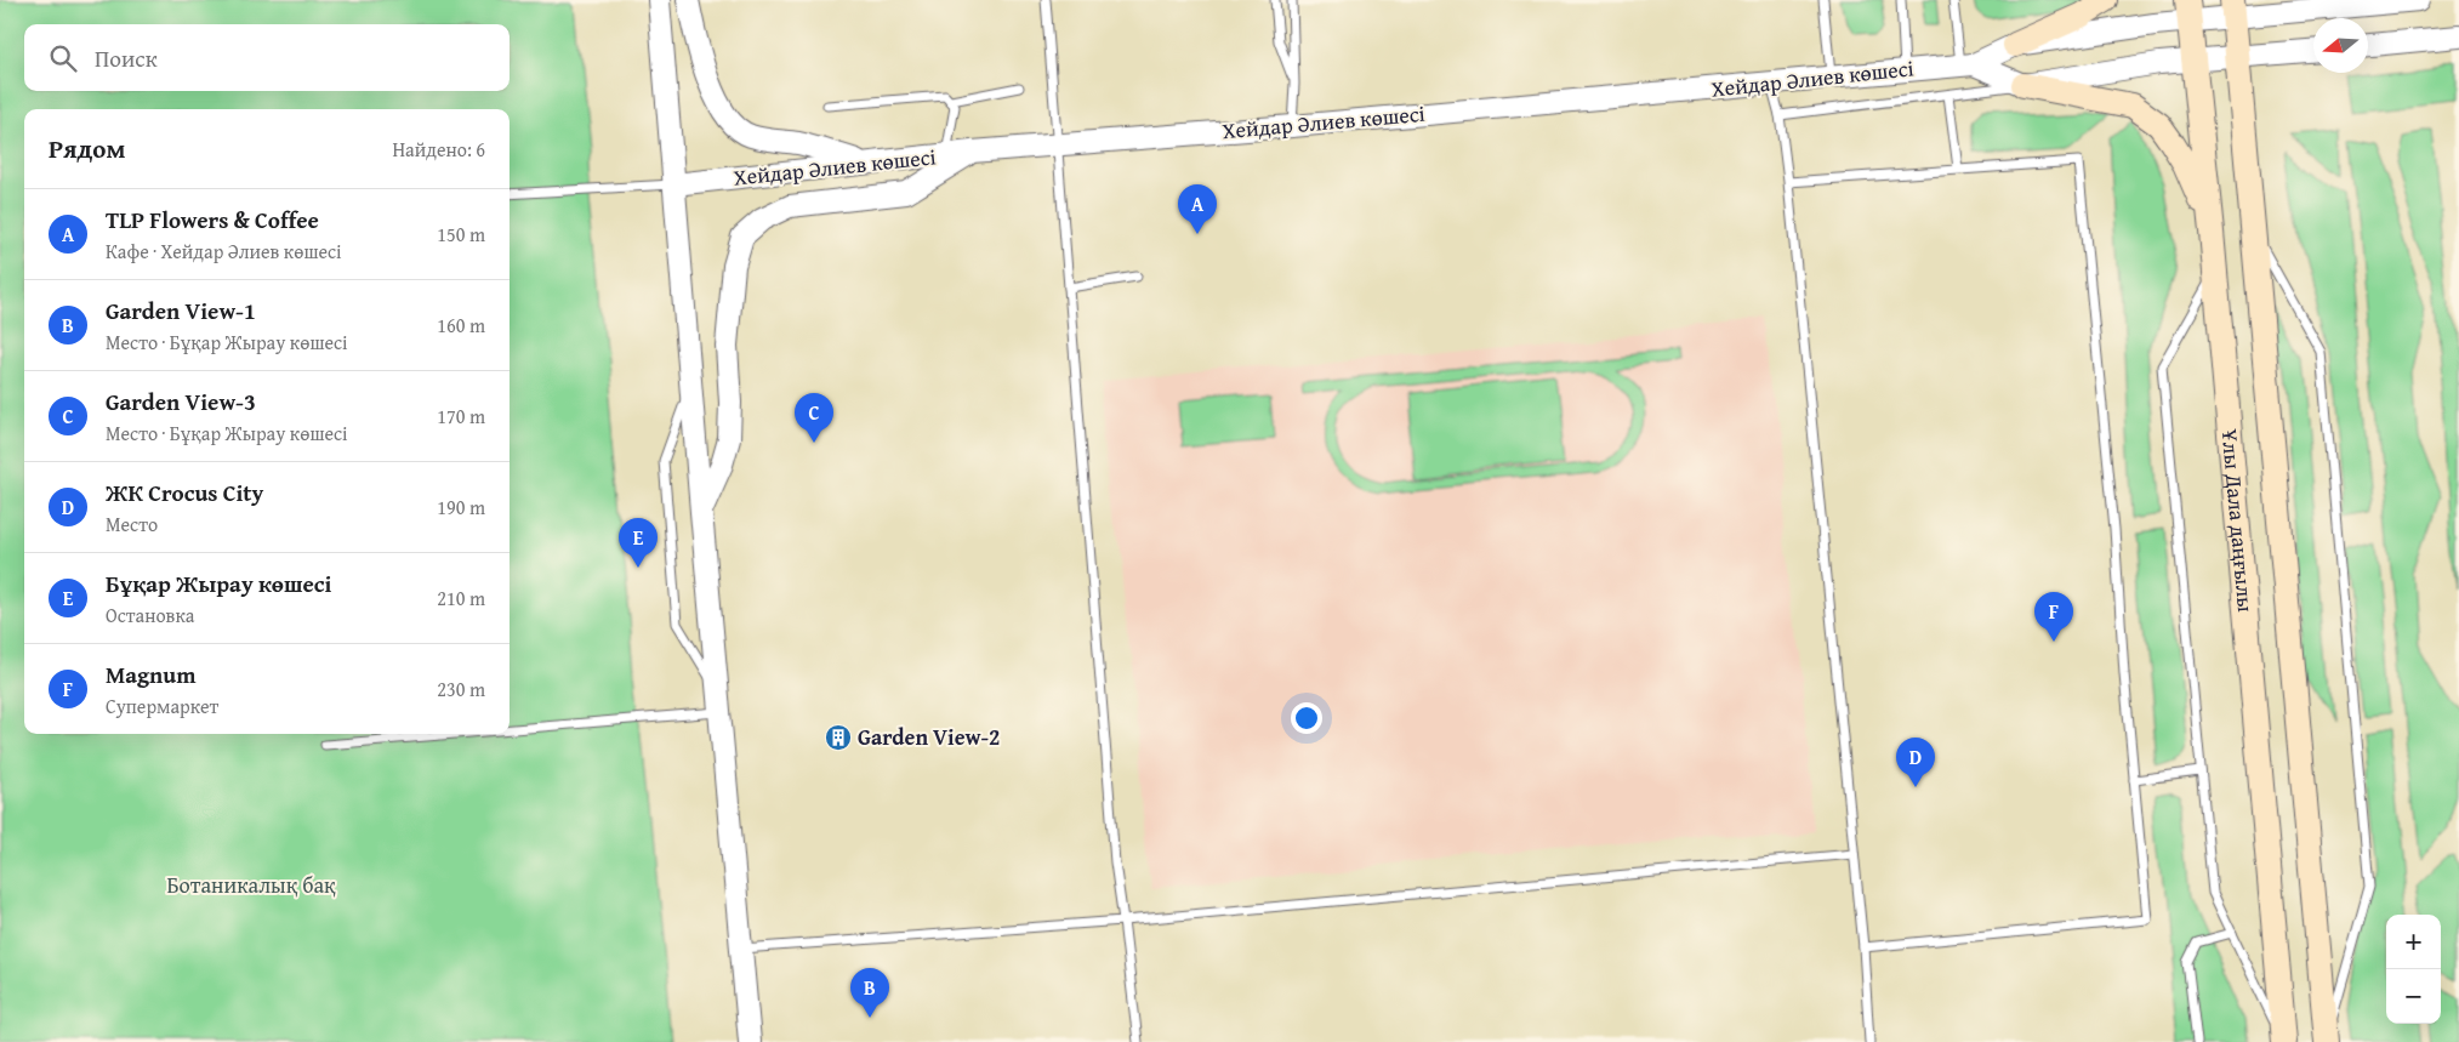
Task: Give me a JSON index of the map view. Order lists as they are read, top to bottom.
{
  "streets": {
    "main road": ["Ұлы Дала даңғылы"],
    "street": ["Хейдар Әлиев көшесі"]
  },
  "crossings": [
    ["Хейдар Әлиев көшесі", "Ұлы Дала даңғылы"]
  ],
  "parks": ["Ботаникалық бақ"],
  "places": {
    "building": ["Garden View-2"]
  },
  "north": "left",
  "page": {
    "search": "Поиск",
    "heading": ["Рядом", "Найдено: 6"],
    "pins": [
      "A",
      "C",
      "E",
      "F",
      "D",
      "B"
    ],
    "list": [
      {
        "mark": "A",
        "name": "TLP Flowers & Coffee",
        "note": "Кафе · Хейдар Әлиев көшесі",
        "value": "150 m"
      },
      {
        "mark": "B",
        "name": "Garden View-1",
        "note": "Место · Бұқар Жырау көшесі",
        "value": "160 m"
      },
      {
        "mark": "C",
        "name": "Garden View-3",
        "note": "Место · Бұқар Жырау көшесі",
        "value": "170 m"
      },
      {
        "mark": "D",
        "name": "ЖК Crocus City",
        "note": "Место",
        "value": "190 m"
      },
      {
        "mark": "E",
        "name": "Бұқар Жырау көшесі",
        "note": "Остановка",
        "value": "210 m"
      },
      {
        "mark": "F",
        "name": "Magnum",
        "note": "Супермаркет",
        "value": "230 m"
      }
    ],
    "map_buttons": ["+", "−"]
  }
}
